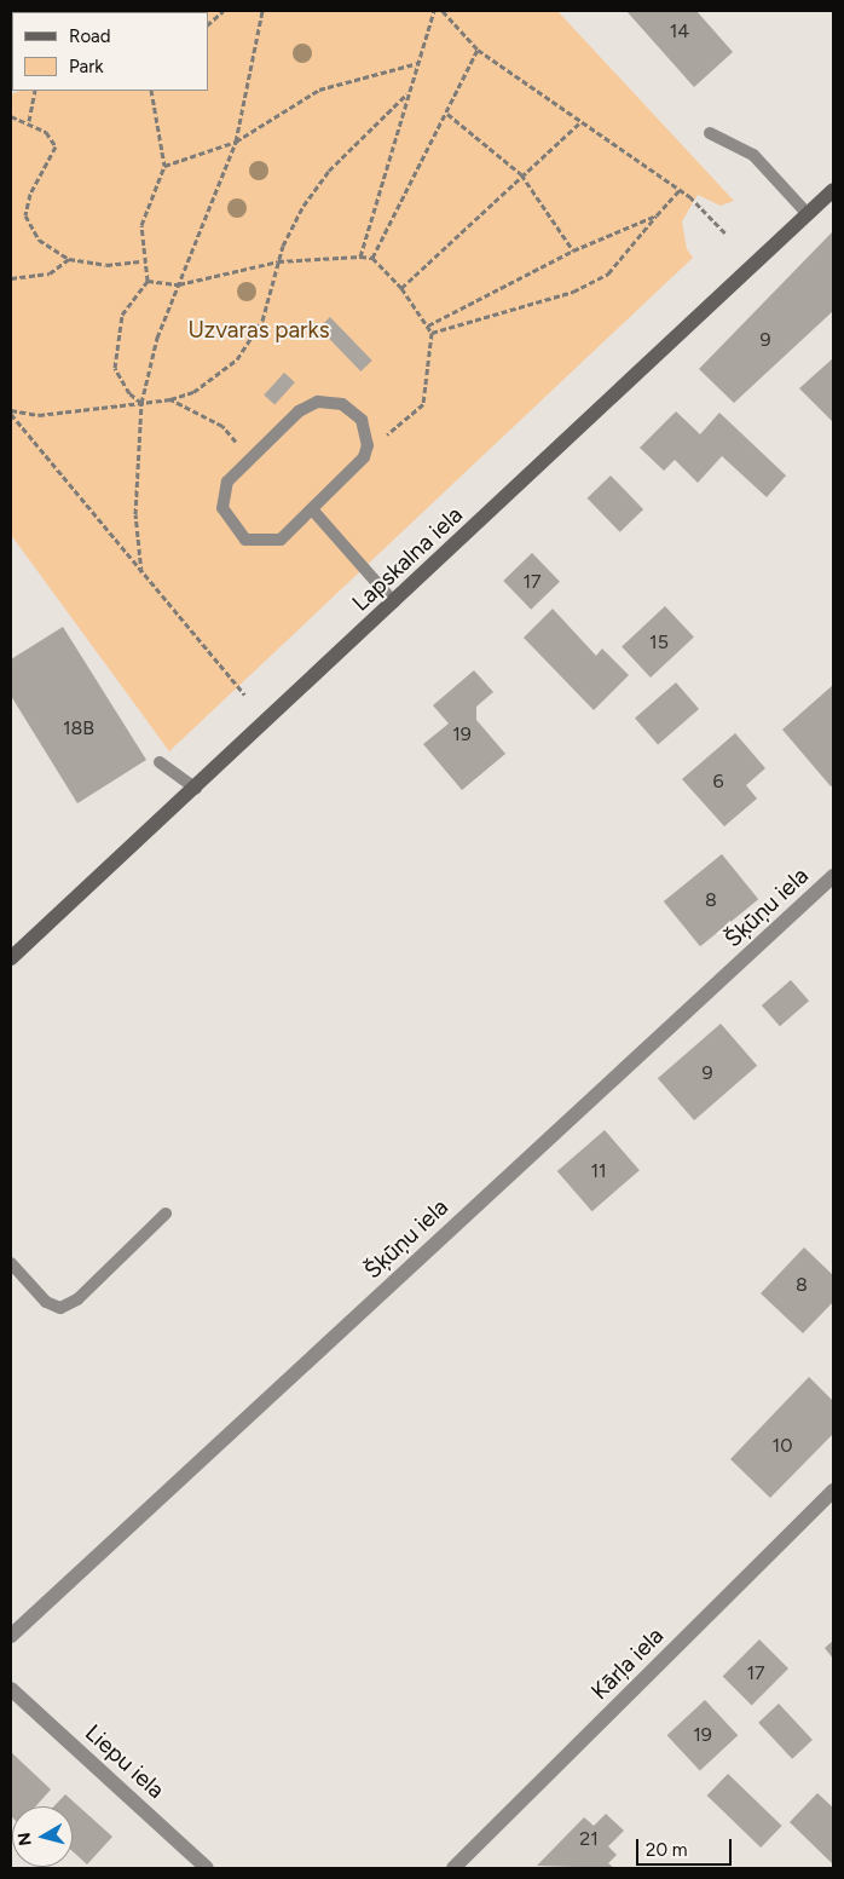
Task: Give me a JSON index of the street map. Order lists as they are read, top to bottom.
{
  "streets": {
    "main road": ["Lapskalna iela"],
    "street": ["Šķūņu iela", "Kārļa iela", "Liepu iela"]
  },
  "parks": ["Uzvaras parks"],
  "house_numbers": [
    "14",
    "9",
    "17",
    "15",
    "18B",
    "19",
    "6",
    "8",
    "9",
    "11",
    "8",
    "10",
    "17",
    "19",
    "21"
  ],
  "legend": ["Road", "Park"],
  "scale_bar": "20 m",
  "north": "left"
}
